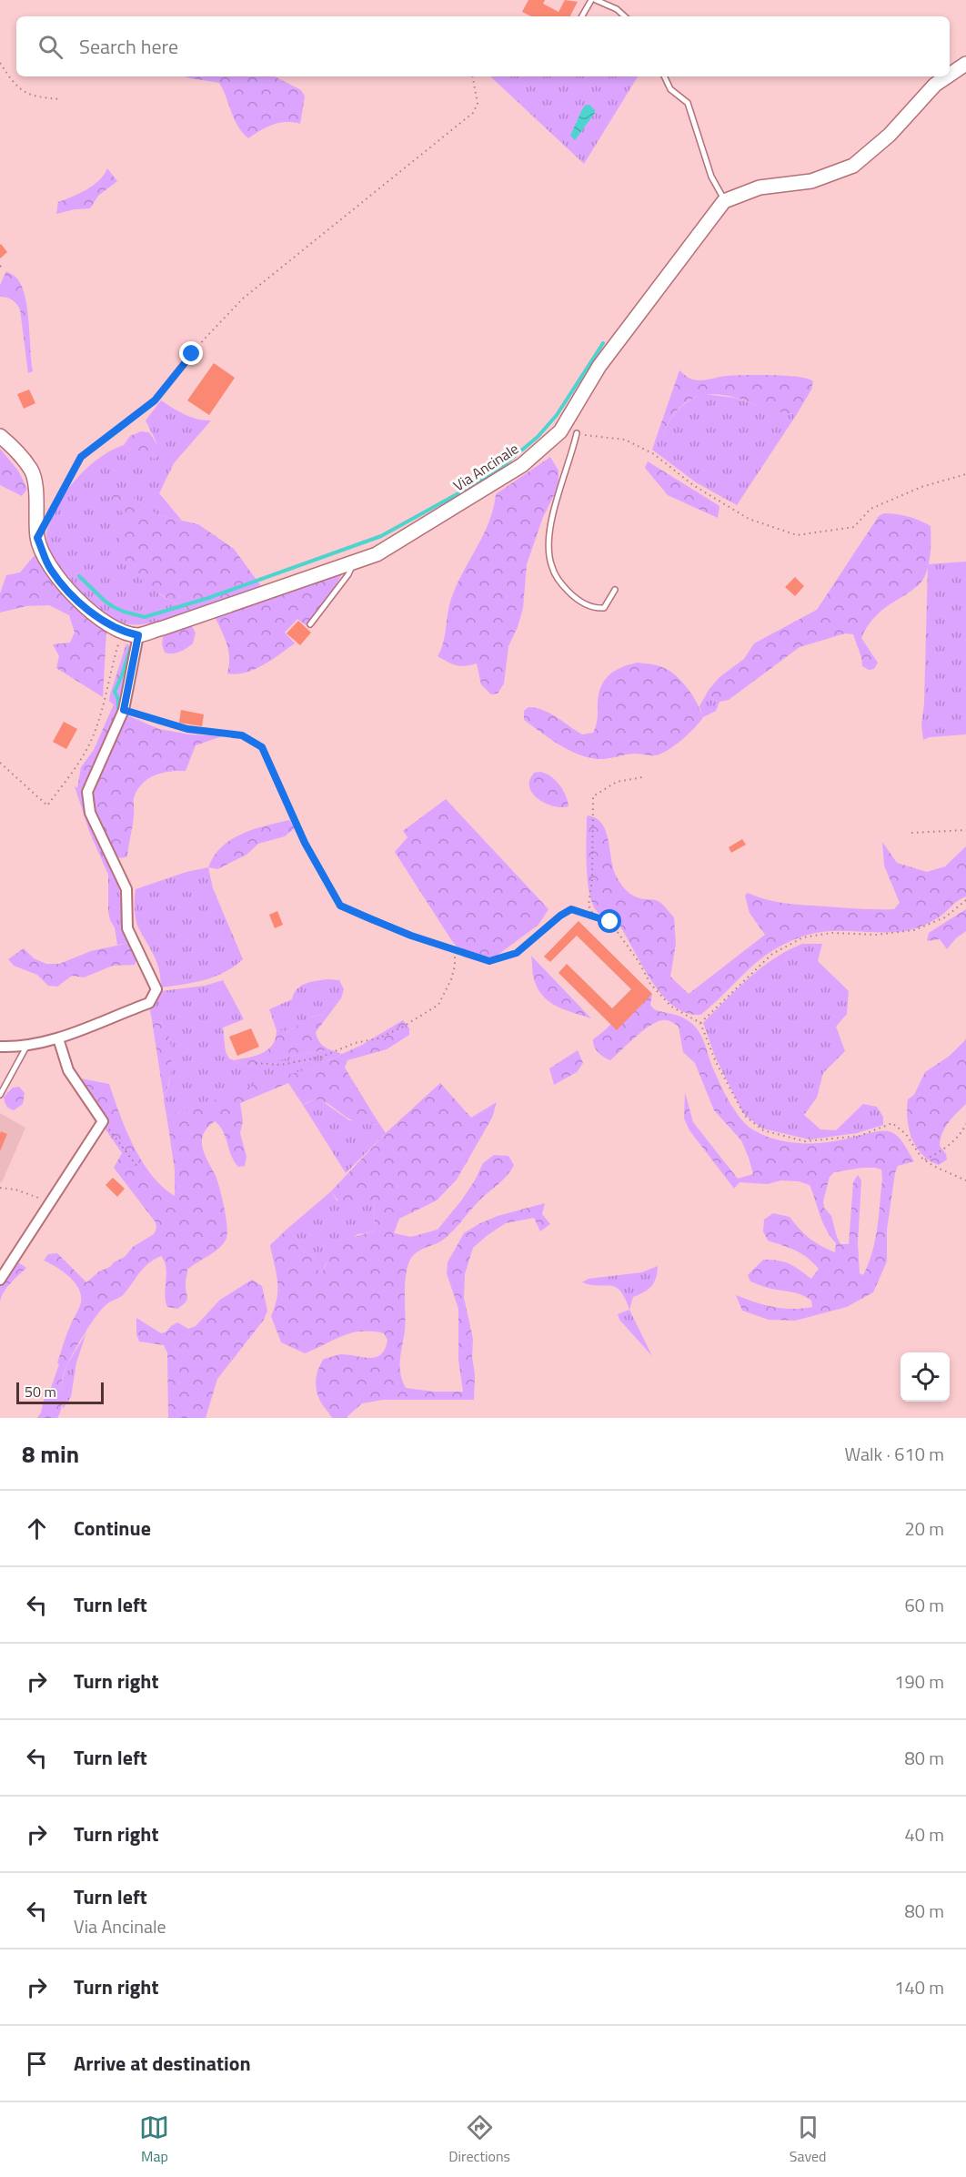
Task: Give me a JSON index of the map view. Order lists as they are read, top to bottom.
{
  "streets": {
    "main road": ["Via Ancinale"]
  },
  "scale_bar": "50 m",
  "page": {
    "search": "Search here",
    "scale": "50 m",
    "heading": ["8 min", "Walk · 610 m"],
    "list": [
      ["Continue", "20 m"],
      ["Turn left", "60 m"],
      ["Turn right", "190 m"],
      ["Turn left", "80 m"],
      ["Turn right", "40 m"],
      ["Turn left", "Via Ancinale", "80 m"],
      ["Turn right", "140 m"],
      "Arrive at destination"
    ],
    "nav": ["Map", "Directions", "Saved"]
  }
}
